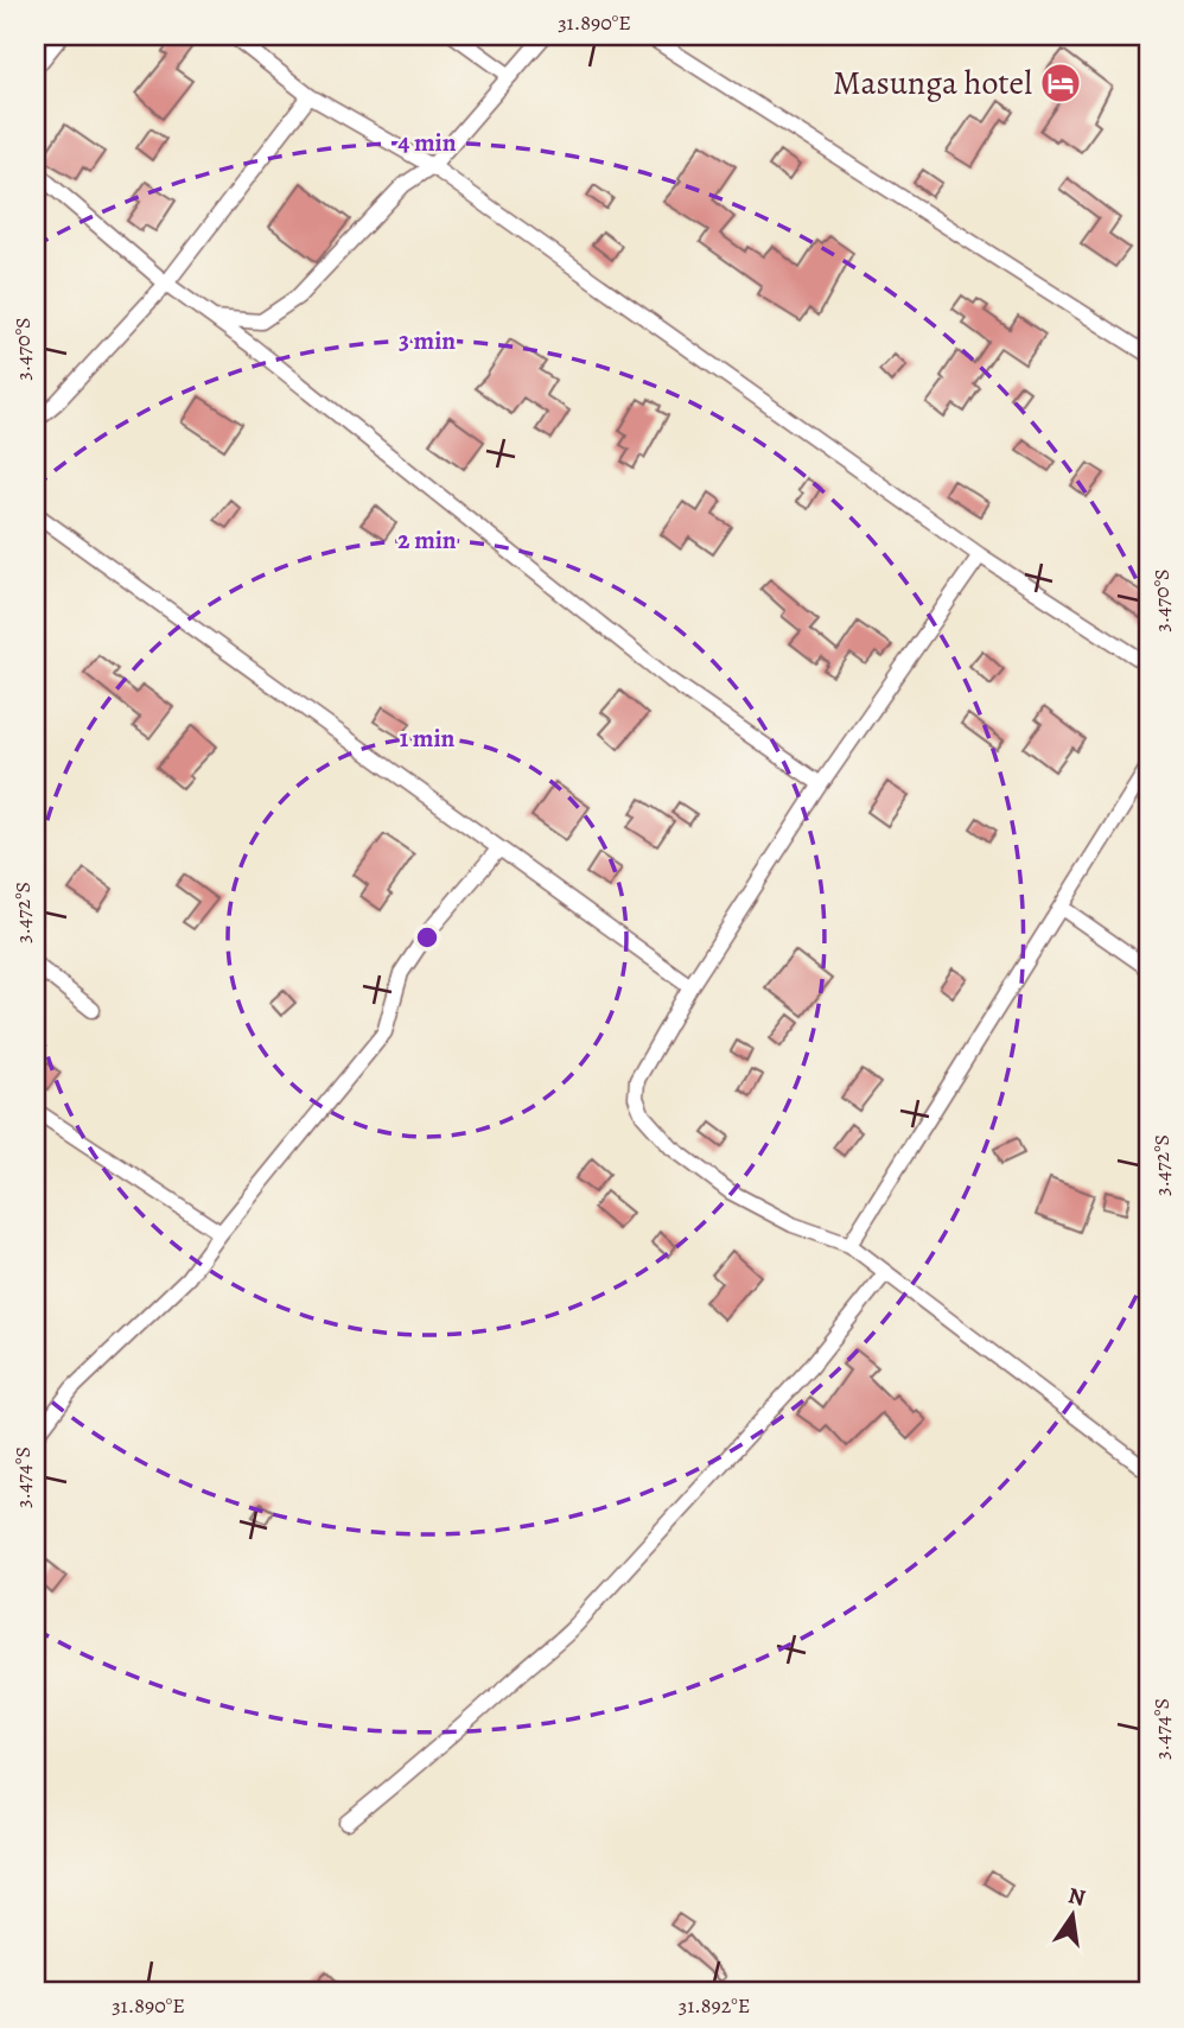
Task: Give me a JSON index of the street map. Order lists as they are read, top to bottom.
{
  "places": {
    "hotel": ["Masunga hotel"]
  },
  "north": "top",
  "coordinates": [
    "31.890°E",
    "3.470°S",
    "3.472°S",
    "3.474°S",
    "31.892°E"
  ],
  "rings": [
    "4 min",
    "3 min",
    "2 min",
    "1 min"
  ]
}
